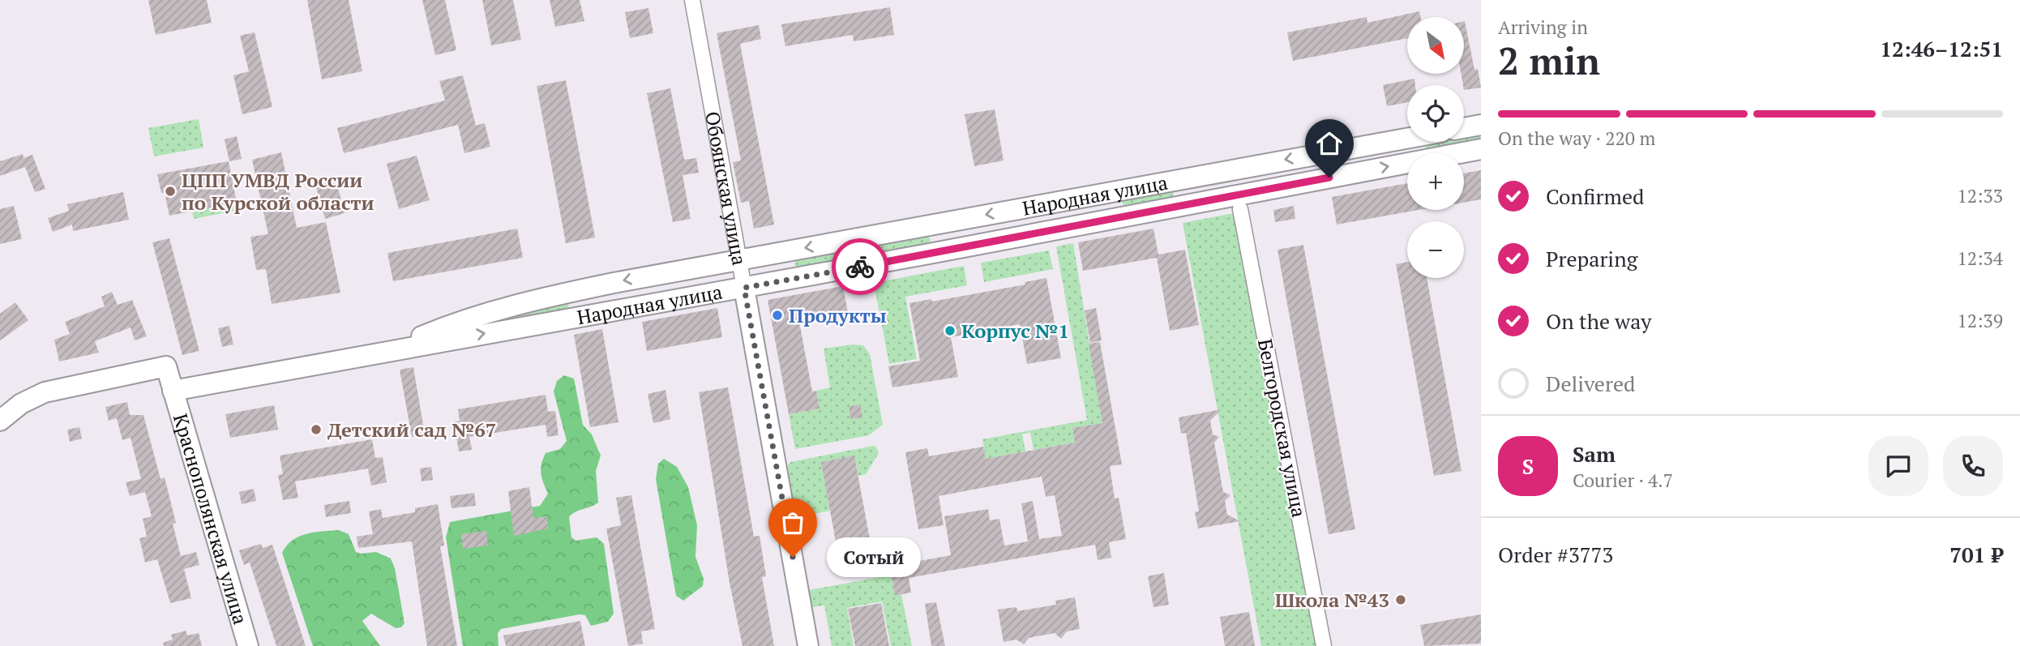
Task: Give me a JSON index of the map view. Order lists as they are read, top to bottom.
{
  "streets": {
    "street": [
      "Обоянская улица",
      "Народная улица",
      "Белгородская улица",
      "Краснополянская улица"
    ]
  },
  "crossings": [
    ["Обоянская улица", "Народная улица"],
    ["Народная улица", "Краснополянская улица"]
  ],
  "places": [
    "ЦПП УМВД России по Курской области",
    "Продукты",
    "Корпус №1",
    "Детский сад №67",
    "Сотый",
    "Школа №43"
  ],
  "north": "bottom right",
  "page": {
    "heading": ["2 min", "Arriving in", "12:46–12:51"],
    "panel": [
      "Sam",
      "Courier · 4.7",
      "Order #3773",
      "701 ₽"
    ],
    "map_buttons": ["+", "−"],
    "bar": "On the way · 220 m",
    "list": [
      ["Confirmed", "12:33"],
      ["Preparing", "12:34"],
      ["On the way", "12:39"],
      "Delivered"
    ],
    "round": "S",
    "bubble": "Сотый"
  }
}
